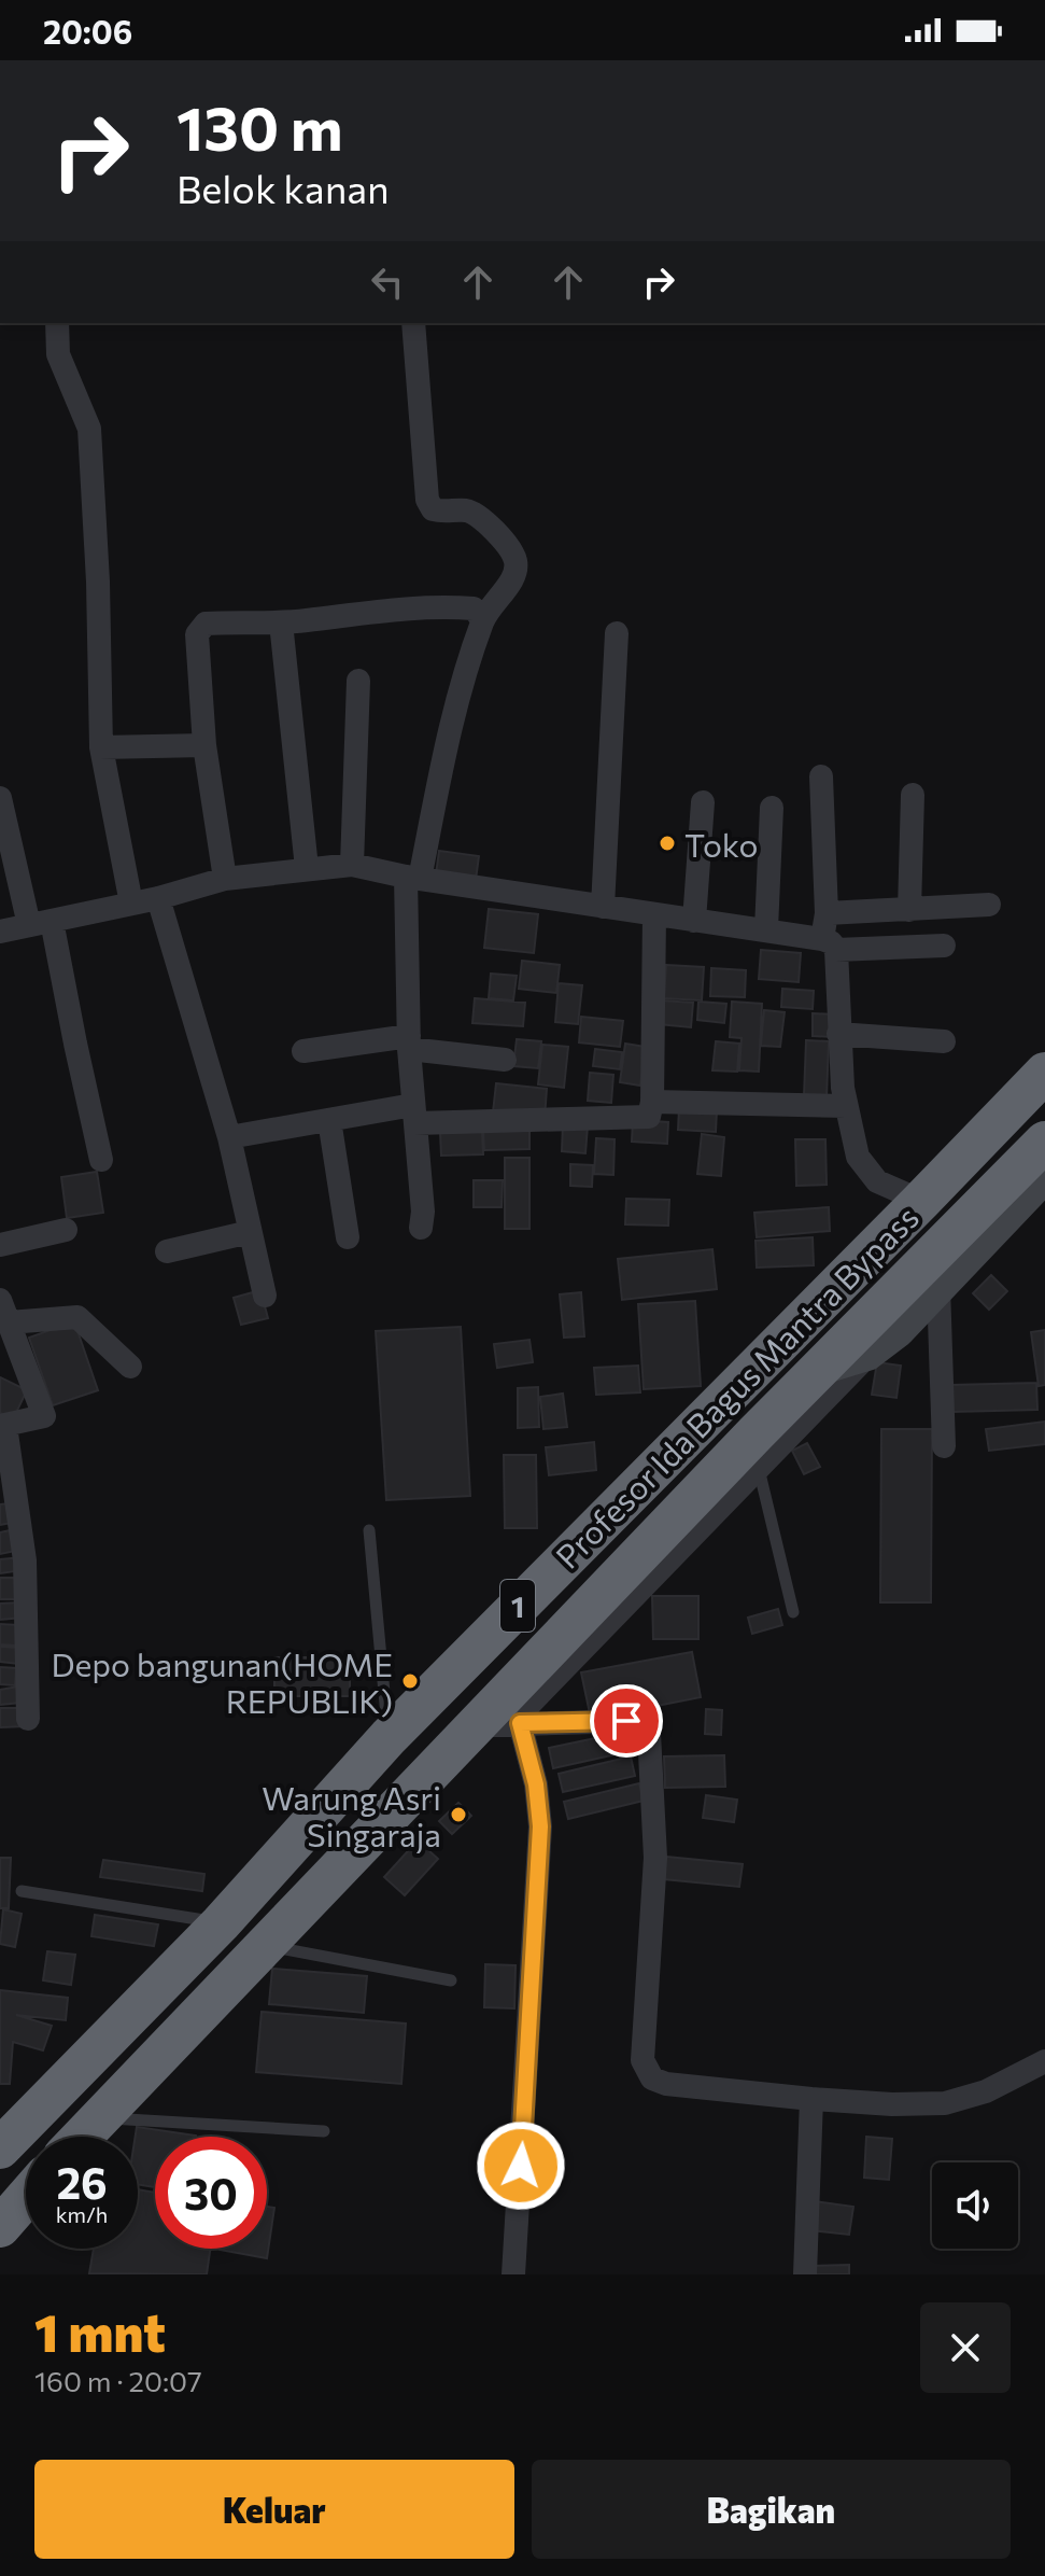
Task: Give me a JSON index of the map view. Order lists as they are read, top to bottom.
{
  "streets": {
    "highway": ["Profesor Ida Bagus Mantra Bypass", "1"]
  },
  "places": ["Toko", "Depo bangunan(HOME REPUBLIK)", "Warung Asri Singaraja"],
  "page": {
    "status": "20:06",
    "turn": ["130 m", "Belok kanan"],
    "speed": "26 km/h",
    "limit": "30",
    "heading": ["1 mnt", "160 m · 20:07"],
    "buttons": ["Keluar", "Bagikan"]
  }
}
